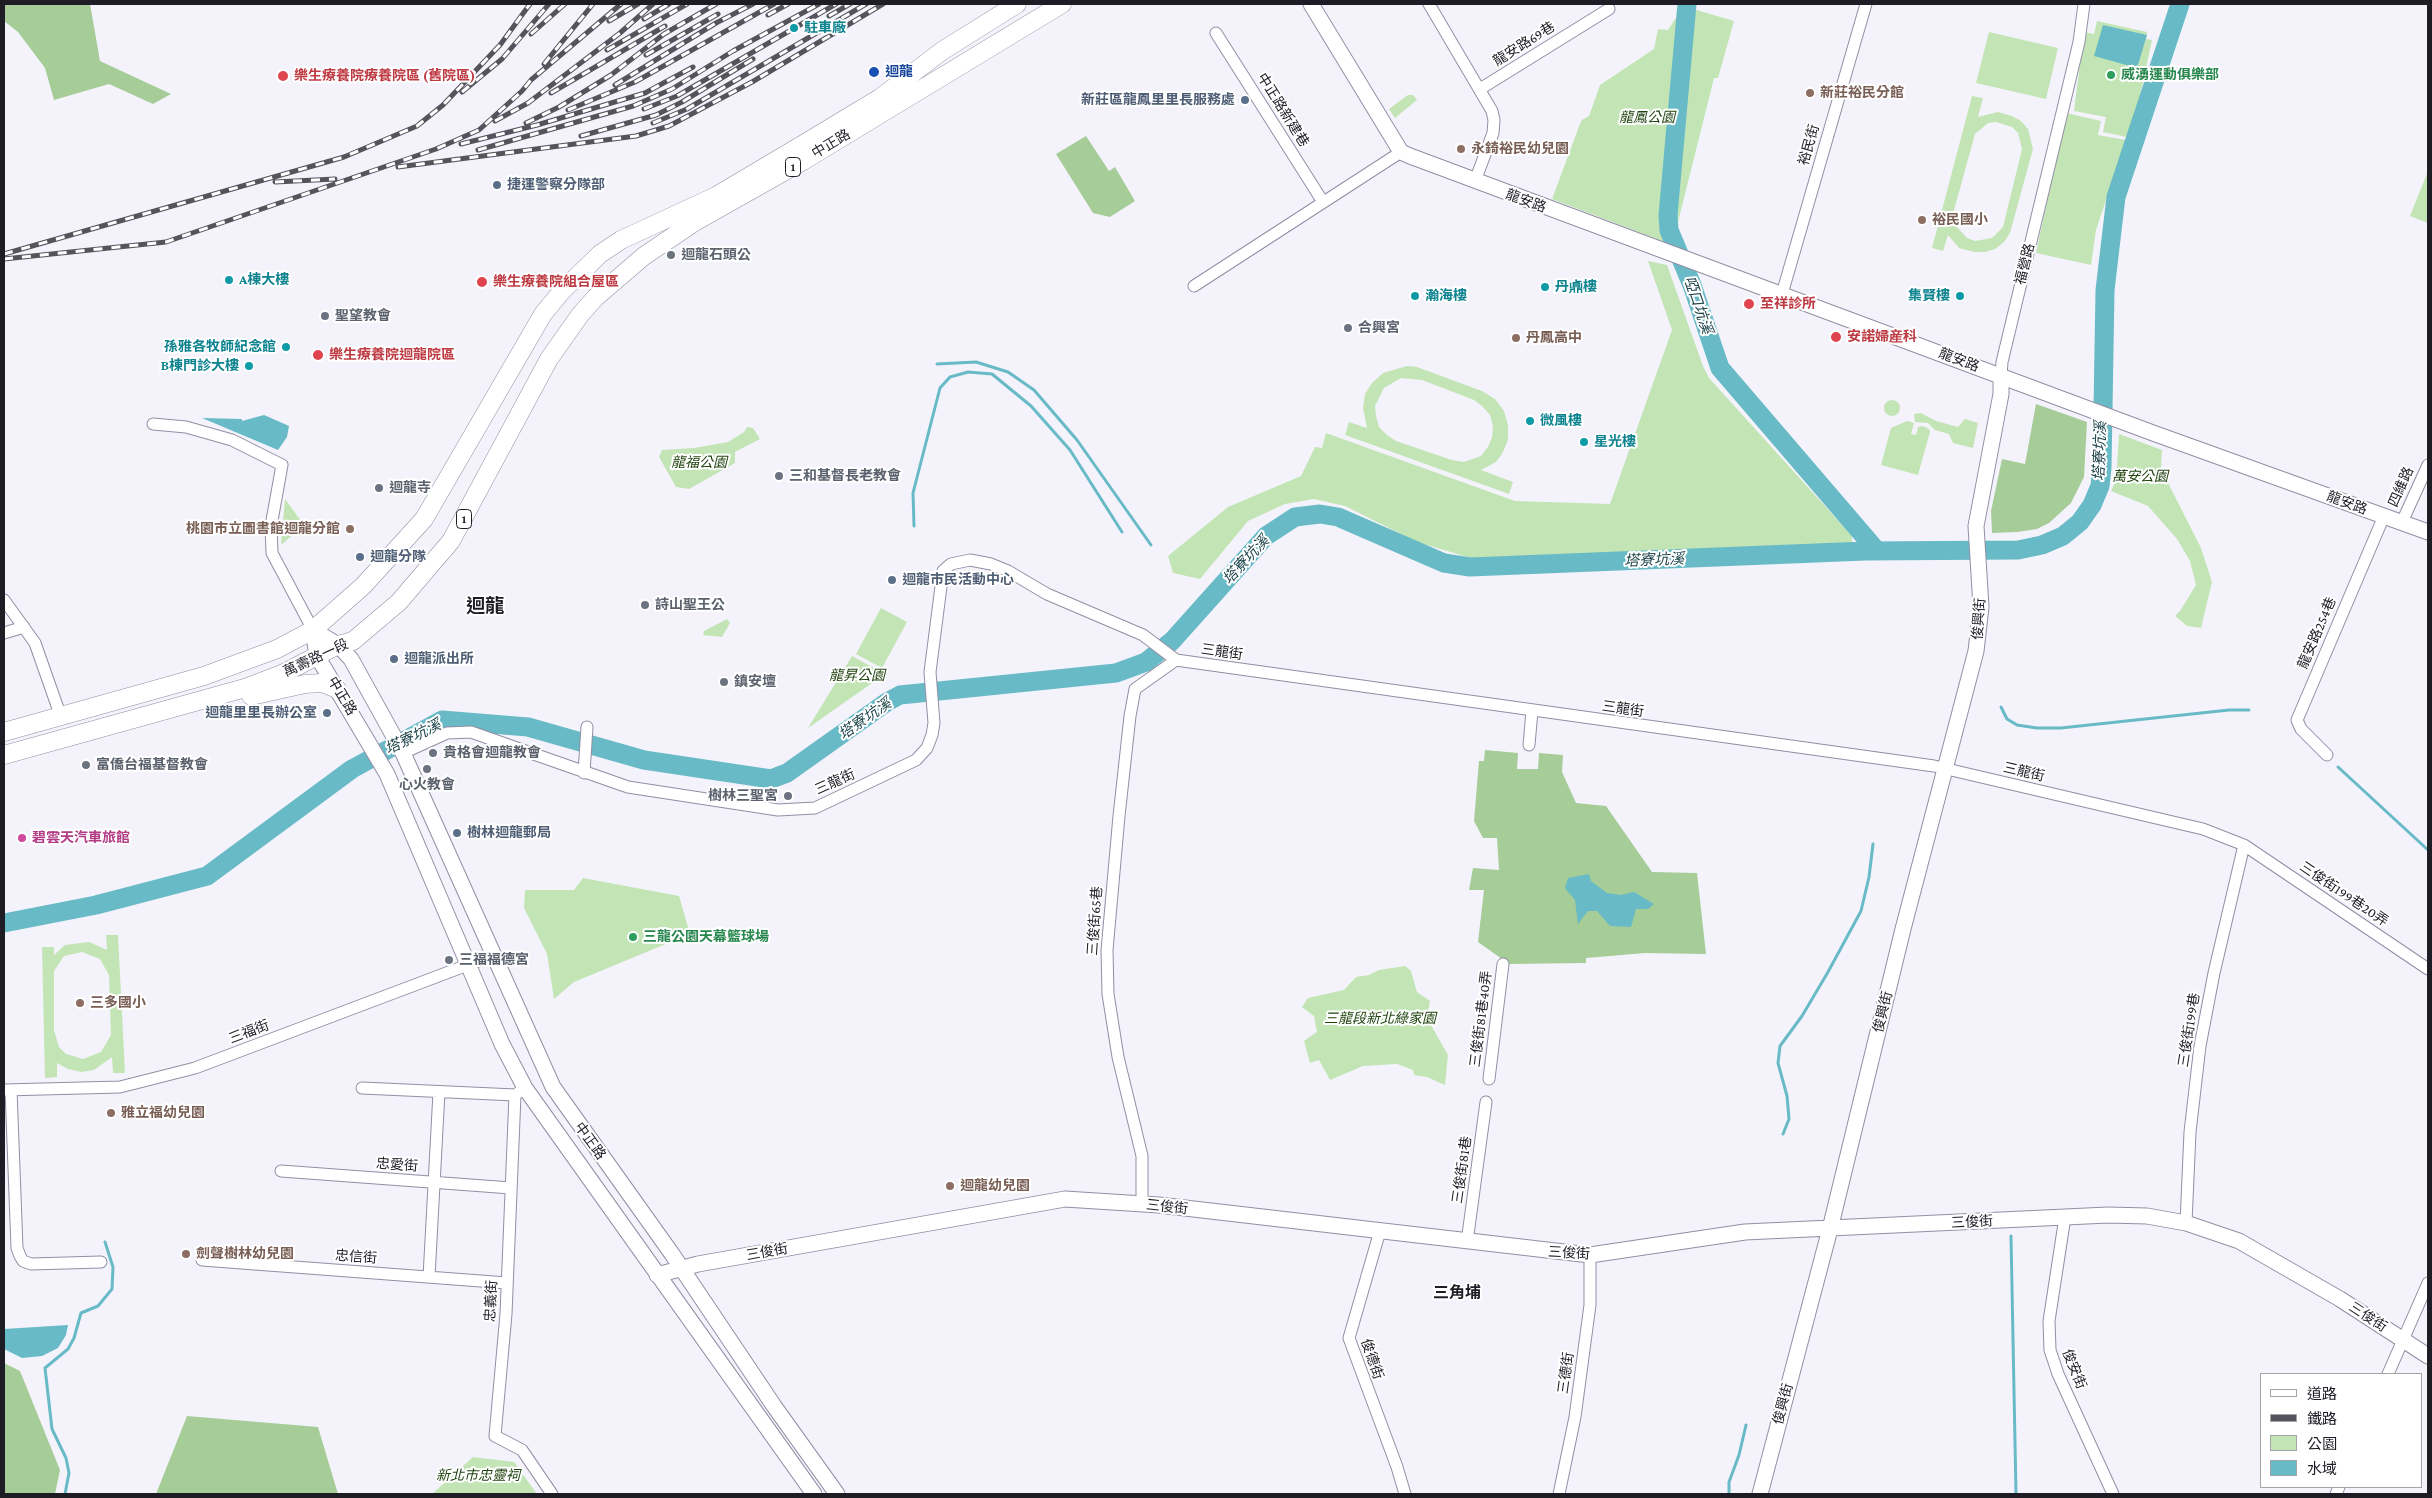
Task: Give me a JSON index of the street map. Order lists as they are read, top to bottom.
{
  "streets": {
    "main road": ["中正路", "1", "萬壽路一段"],
    "street": [
      "龍安路69巷",
      "中正路新建巷",
      "裕民街",
      "龍安路",
      "福營路",
      "四維路",
      "俊興街",
      "龍安路254巷",
      "三龍街",
      "三俊街199巷20弄",
      "三俊街65巷",
      "三俊街81巷40弄",
      "三俊街199巷",
      "三福街",
      "忠愛街",
      "三俊街81巷",
      "三俊街",
      "忠信街",
      "忠義街",
      "俊德街",
      "俊安街",
      "三德街"
    ]
  },
  "crossings": [
    ["中正路", "三龍街"],
    ["中正路", "萬壽路一段"],
    ["中正路", "三福街"],
    ["中正路", "三俊街"],
    ["中正路", "忠義街"],
    ["裕民街", "龍安路"],
    ["龍安路", "福營路"],
    ["龍安路", "四維路"],
    ["龍安路", "龍安路254巷"],
    ["福營路", "俊興街"],
    ["俊興街", "三龍街"],
    ["俊興街", "三俊街"],
    ["三龍街", "三俊街199巷20弄"],
    ["三龍街", "三俊街65巷"],
    ["三龍街", "三俊街199巷"],
    ["三俊街199巷20弄", "三俊街199巷"],
    ["三俊街65巷", "三俊街"],
    ["三俊街199巷", "三俊街"],
    ["忠愛街", "忠義街"],
    ["三俊街81巷", "三俊街"],
    ["三俊街", "俊德街"],
    ["三俊街", "俊安街"],
    ["三俊街", "三德街"],
    ["忠信街", "忠義街"]
  ],
  "districts": ["迴龍", "三角埔"],
  "water": ["啞口坑溪", "塔寮坑溪"],
  "parks": [
    "龍鳳公園",
    "龍福公園",
    "萬安公園",
    "龍昇公園",
    "三龍段新北綠家園",
    "新北市忠靈祠"
  ],
  "places": [
    "駐車廠",
    "迴龍",
    "威湧運動俱樂部",
    "樂生療養院療養院區 (舊院區)",
    "新莊裕民分館",
    "新莊區龍鳳里里長服務處",
    "永錡裕民幼兒園",
    "捷運警察分隊部",
    "裕民國小",
    "迴龍石頭公",
    "A棟大樓",
    "樂生療養院組合屋區",
    "丹鼑樓",
    "瀚海樓",
    "集賢樓",
    "至祥診所",
    "聖望教會",
    "合興宮",
    "安諾婦産科",
    "丹鳳高中",
    "孫雅各牧師紀念館",
    "樂生療養院迴龍院區",
    "B棟門診大樓",
    "微風樓",
    "星光樓",
    "三和基督長老教會",
    "迴龍寺",
    "桃園市立圖書館迴龍分館",
    "迴龍分隊",
    "迴龍市民活動中心",
    "詩山聖王公",
    "迴龍派出所",
    "鎮安壇",
    "迴龍里里長辦公室",
    "貴格會迴龍教會",
    "富僑台福基督教會",
    "心火教會",
    "樹林三聖宮",
    "樹林迴龍郵局",
    "碧雲天汽車旅館",
    "三龍公園天幕籃球場",
    "三福福德宮",
    "三多國小",
    "雅立福幼兒園",
    "迴龍幼兒園",
    "劍聲樹林幼兒園"
  ],
  "legend": [
    "道路",
    "鐵路",
    "公園",
    "水域"
  ]
}
